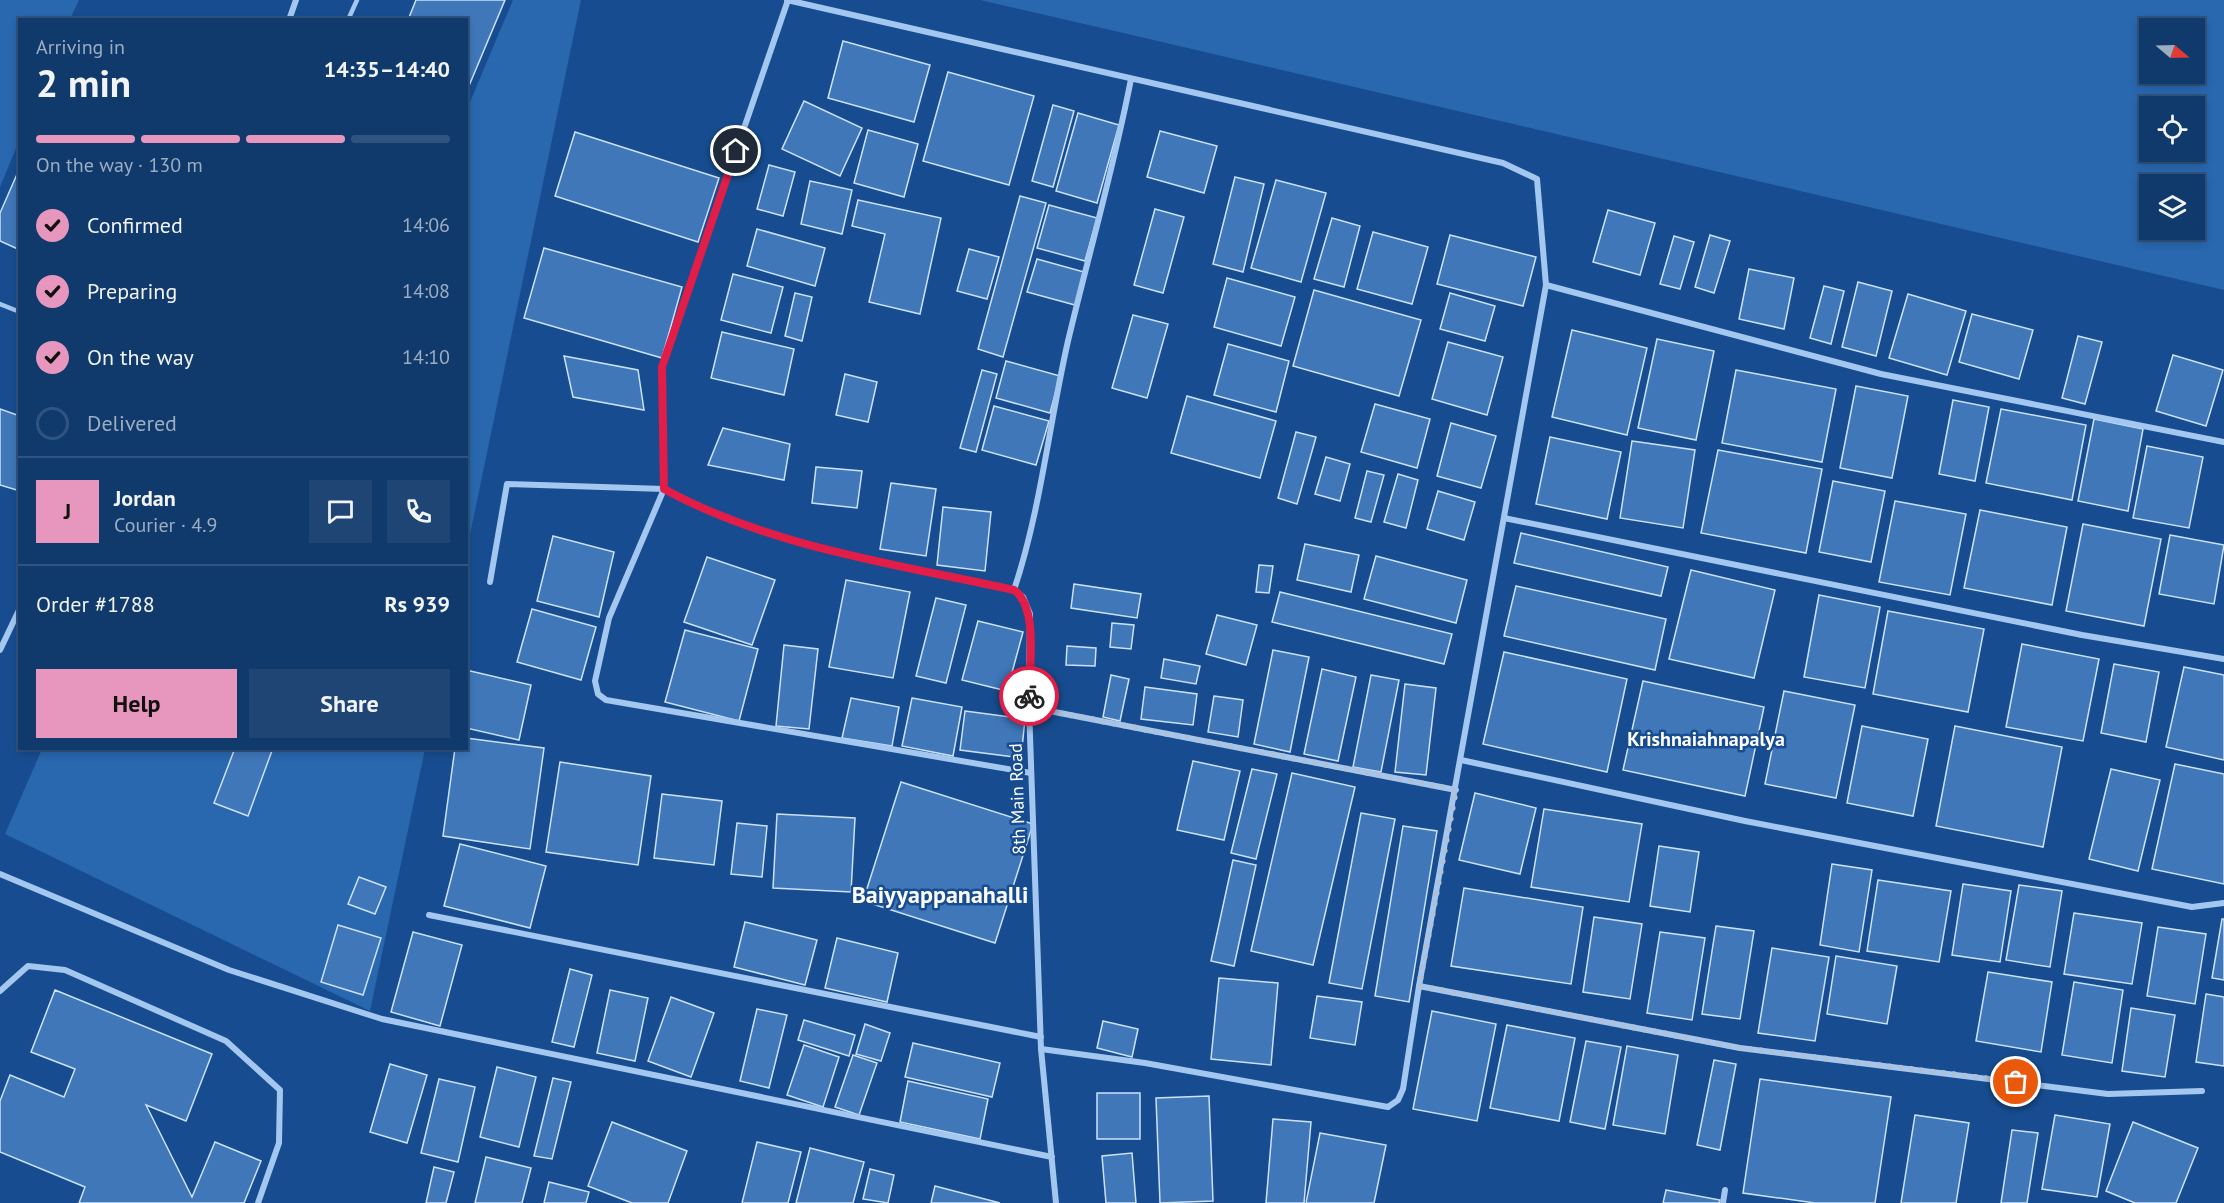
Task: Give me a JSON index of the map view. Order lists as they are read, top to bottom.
{
  "streets": {
    "street": ["8th Main Road"]
  },
  "districts": ["Krishnaiahnapalya", "Baiyyappanahalli"],
  "north": "right",
  "page": {
    "heading": ["2 min", "Arriving in", "14:35–14:40"],
    "panel": [
      "Jordan",
      "Courier · 4.9",
      "Order #1788",
      "Rs 939"
    ],
    "bar": "On the way · 130 m",
    "list": [
      ["Confirmed", "14:06"],
      ["Preparing", "14:08"],
      ["On the way", "14:10"],
      "Delivered"
    ],
    "round": "J",
    "buttons": ["Help", "Share"]
  }
}
